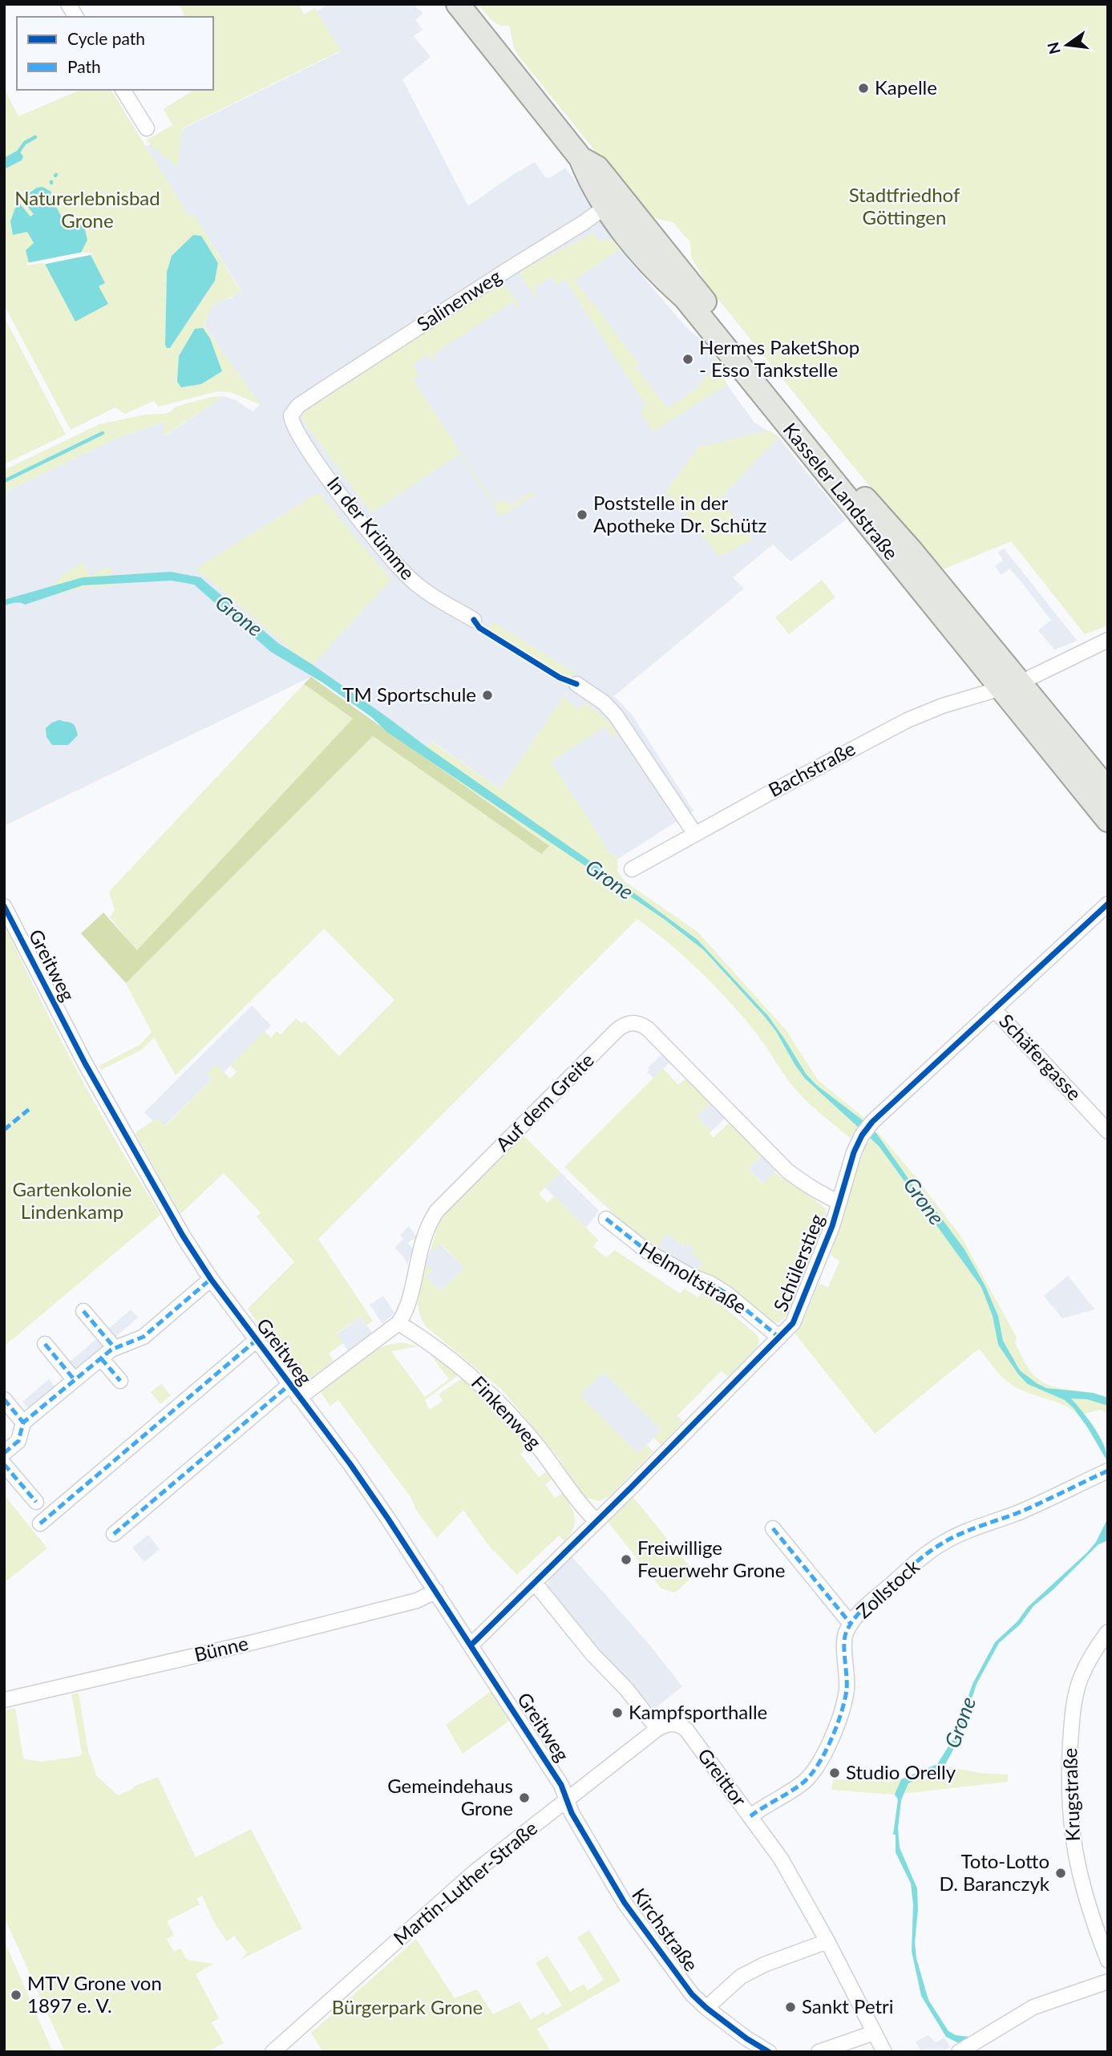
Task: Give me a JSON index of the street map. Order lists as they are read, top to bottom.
{
  "streets": {
    "main road": ["Kasseler Landstraße"],
    "street": [
      "Salinenweg",
      "In der Krümme",
      "Bachstraße",
      "Greitweg",
      "Schäfergasse",
      "Auf dem Greite",
      "Schülerstieg",
      "Helmoltstraße",
      "Finkenweg",
      "Zollstock",
      "Bünne",
      "Greittor",
      "Krugstraße",
      "Martin-Luther-Straße",
      "Kirchstraße"
    ]
  },
  "crossings": [
    ["Salinenweg", "Kasseler Landstraße"],
    ["Salinenweg", "In der Krümme"],
    ["Kasseler Landstraße", "Bachstraße"],
    ["Greitweg", "Schülerstieg"],
    ["Greitweg", "Bünne"],
    ["Greitweg", "Martin-Luther-Straße"],
    ["Greitweg", "Kirchstraße"],
    ["Schäfergasse", "Schülerstieg"],
    ["Auf dem Greite", "Schülerstieg"],
    ["Auf dem Greite", "Finkenweg"],
    ["Schülerstieg", "Helmoltstraße"],
    ["Schülerstieg", "Finkenweg"],
    ["Zollstock", "Greittor"],
    ["Greittor", "Martin-Luther-Straße"],
    ["Martin-Luther-Straße", "Kirchstraße"]
  ],
  "water": ["Grone"],
  "parks": [
    "Stadtfriedhof Göttingen",
    "Naturerlebnisbad Grone",
    "Gartenkolonie Lindenkamp",
    "Bürgerpark Grone"
  ],
  "places": [
    "Kapelle",
    "Hermes PaketShop - Esso Tankstelle",
    "Poststelle in der Apotheke Dr. Schütz",
    "TM Sportschule",
    "Freiwillige Feuerwehr Grone",
    "Kampfsporthalle",
    "Studio Orelly",
    "Gemeindehaus Grone",
    "Toto-Lotto D. Baranczyk",
    "MTV Grone von 1897 e. V.",
    "Sankt Petri"
  ],
  "legend": ["Cycle path", "Path"],
  "north": "left"
}
